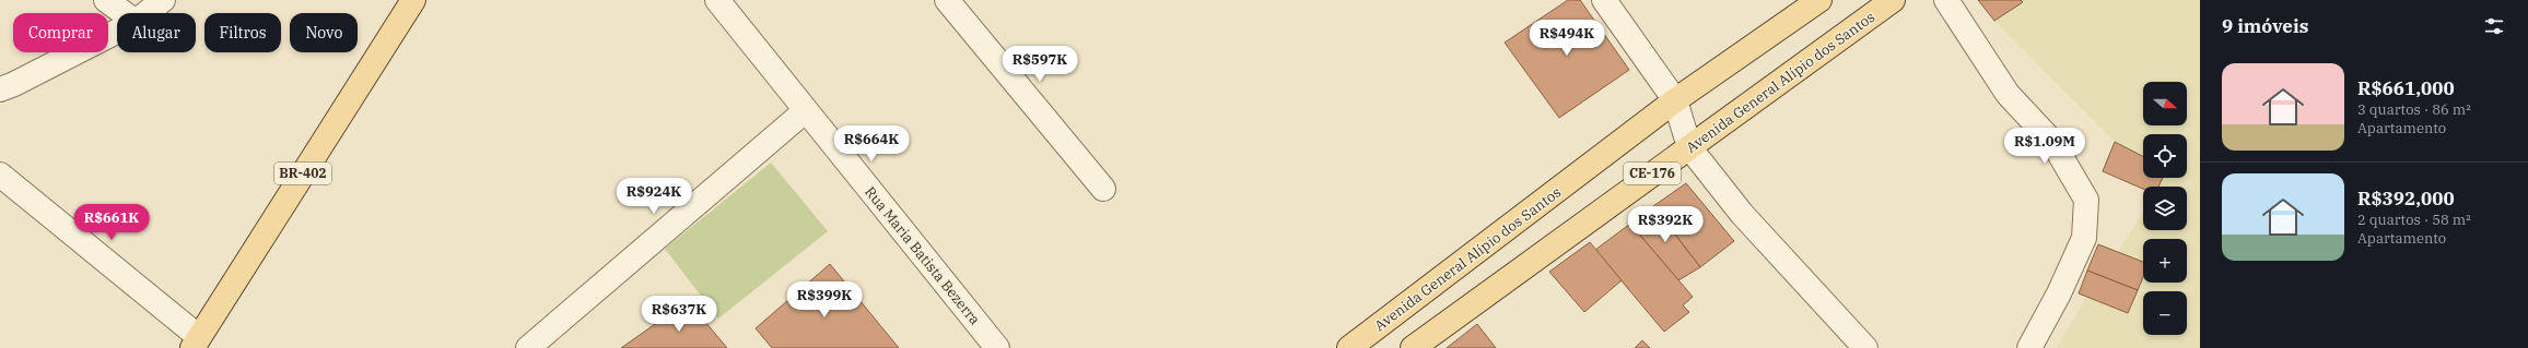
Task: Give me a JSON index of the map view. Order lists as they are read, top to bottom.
{
  "streets": {
    "main road": ["Avenida General Alípio dos Santos", "BR-402", "CE-176"],
    "street": ["Rua Maria Batista Bezerra"]
  },
  "north": "right",
  "page": {
    "heading": "9 imóveis",
    "chip": [
      "Comprar",
      "Alugar",
      "Filtros",
      "Novo"
    ],
    "price": [
      "R$494K",
      "R$597K",
      "R$664K",
      "R$1.09M",
      "R$924K",
      "R$661K",
      "R$392K",
      "R$399K",
      "R$637K"
    ],
    "list": [
      {
        "name": "R$661,000",
        "note": "3 quartos · 86 m² · Apartamento"
      },
      {
        "name": "R$392,000",
        "note": "2 quartos · 58 m² · Apartamento"
      }
    ],
    "map_buttons": ["+", "−"]
  }
}
